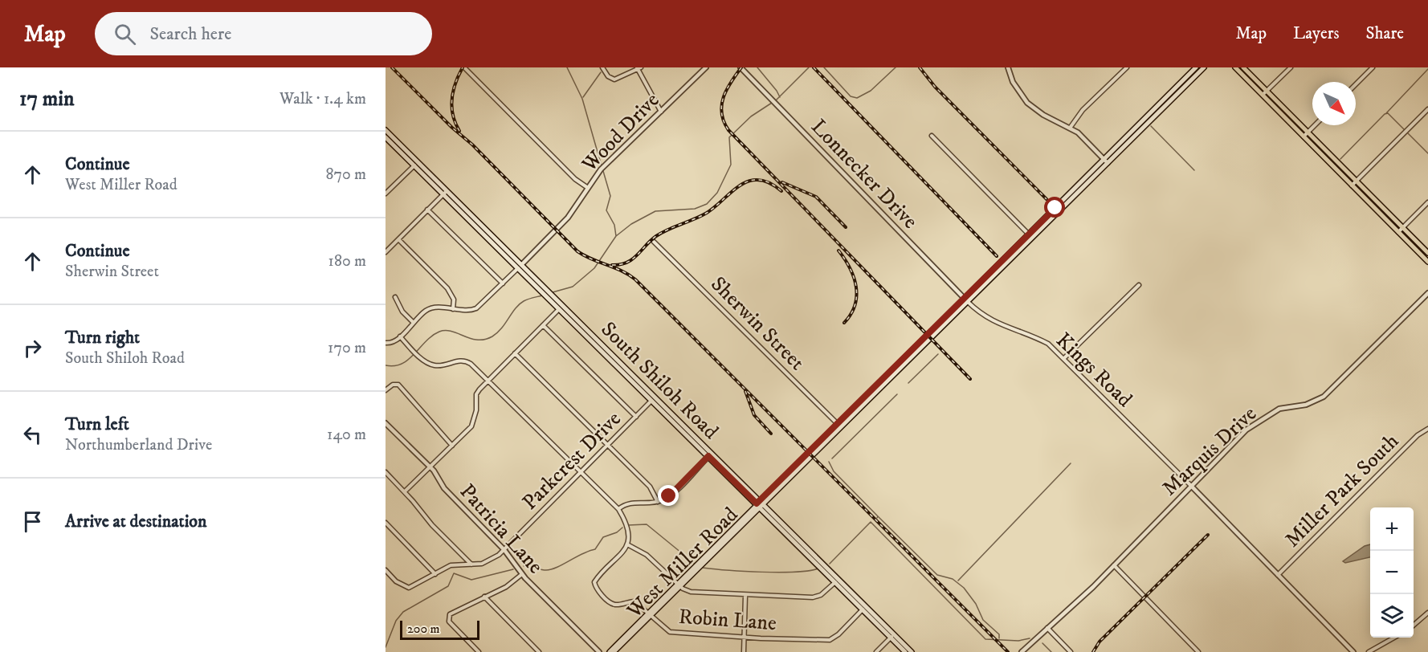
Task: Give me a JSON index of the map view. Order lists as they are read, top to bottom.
{
  "streets": {
    "main road": ["South Shiloh Road", "West Miller Road"],
    "street": [
      "Wood Drive",
      "Lonnecker Drive",
      "Sherwin Street",
      "Kings Road",
      "Marquis Drive",
      "Parkcrest Drive",
      "Miller Park South",
      "Patricia Lane",
      "Robin Lane"
    ]
  },
  "crossings": [
    ["Wood Drive", "South Shiloh Road"],
    ["Lonnecker Drive", "Kings Road"],
    ["Lonnecker Drive", "West Miller Road"],
    ["Sherwin Street", "West Miller Road"],
    ["Kings Road", "Marquis Drive"],
    ["Kings Road", "West Miller Road"],
    ["South Shiloh Road", "Parkcrest Drive"],
    ["South Shiloh Road", "West Miller Road"],
    ["South Shiloh Road", "Robin Lane"],
    ["Parkcrest Drive", "Patricia Lane"],
    ["West Miller Road", "Robin Lane"]
  ],
  "scale_bar": "200 m",
  "north": "bottom right",
  "page": {
    "header": "Map",
    "search": "Search here",
    "nav": ["Map", "Layers", "Share"],
    "heading": ["17 min", "Walk · 1.4 km"],
    "list": [
      ["Continue", "West Miller Road", "870 m"],
      ["Continue", "Sherwin Street", "180 m"],
      ["Turn right", "South Shiloh Road", "170 m"],
      ["Turn left", "Northumberland Drive", "140 m"],
      "Arrive at destination"
    ],
    "map_buttons": ["+", "−"],
    "scale": "200 m"
  }
}
